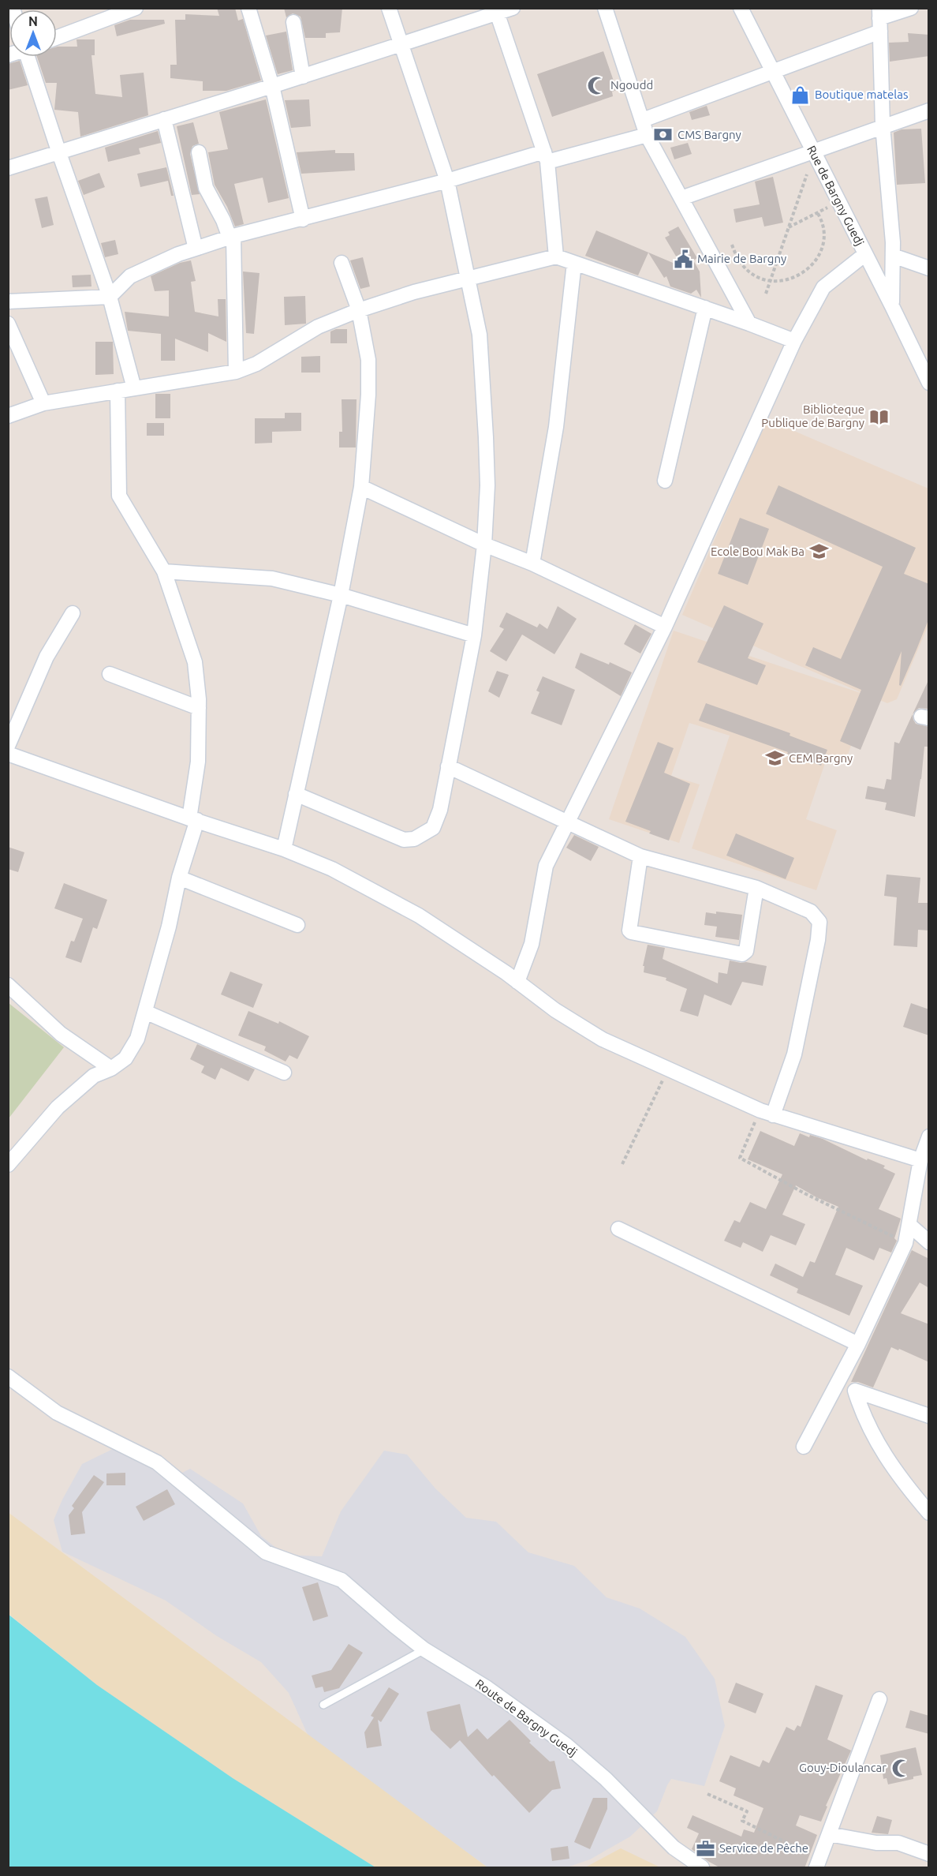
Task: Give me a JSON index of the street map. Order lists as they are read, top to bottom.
{
  "streets": {
    "street": ["Rue de Bargny Guedj", "Route de Bargny Guedj"]
  },
  "places": {
    "mosque": ["Ngoudd", "Gouy-Dioulancar"],
    "shop": ["Boutique matelas"],
    "bank": ["CMS Bargny"],
    "public building": ["Mairie de Bargny"],
    "library": ["Biblioteque Publique de Bargny"],
    "school or university": ["Ecole Bou Mak Ba", "CEM Bargny"],
    "office": ["Service de Pêche"]
  },
  "north": "top"
}
